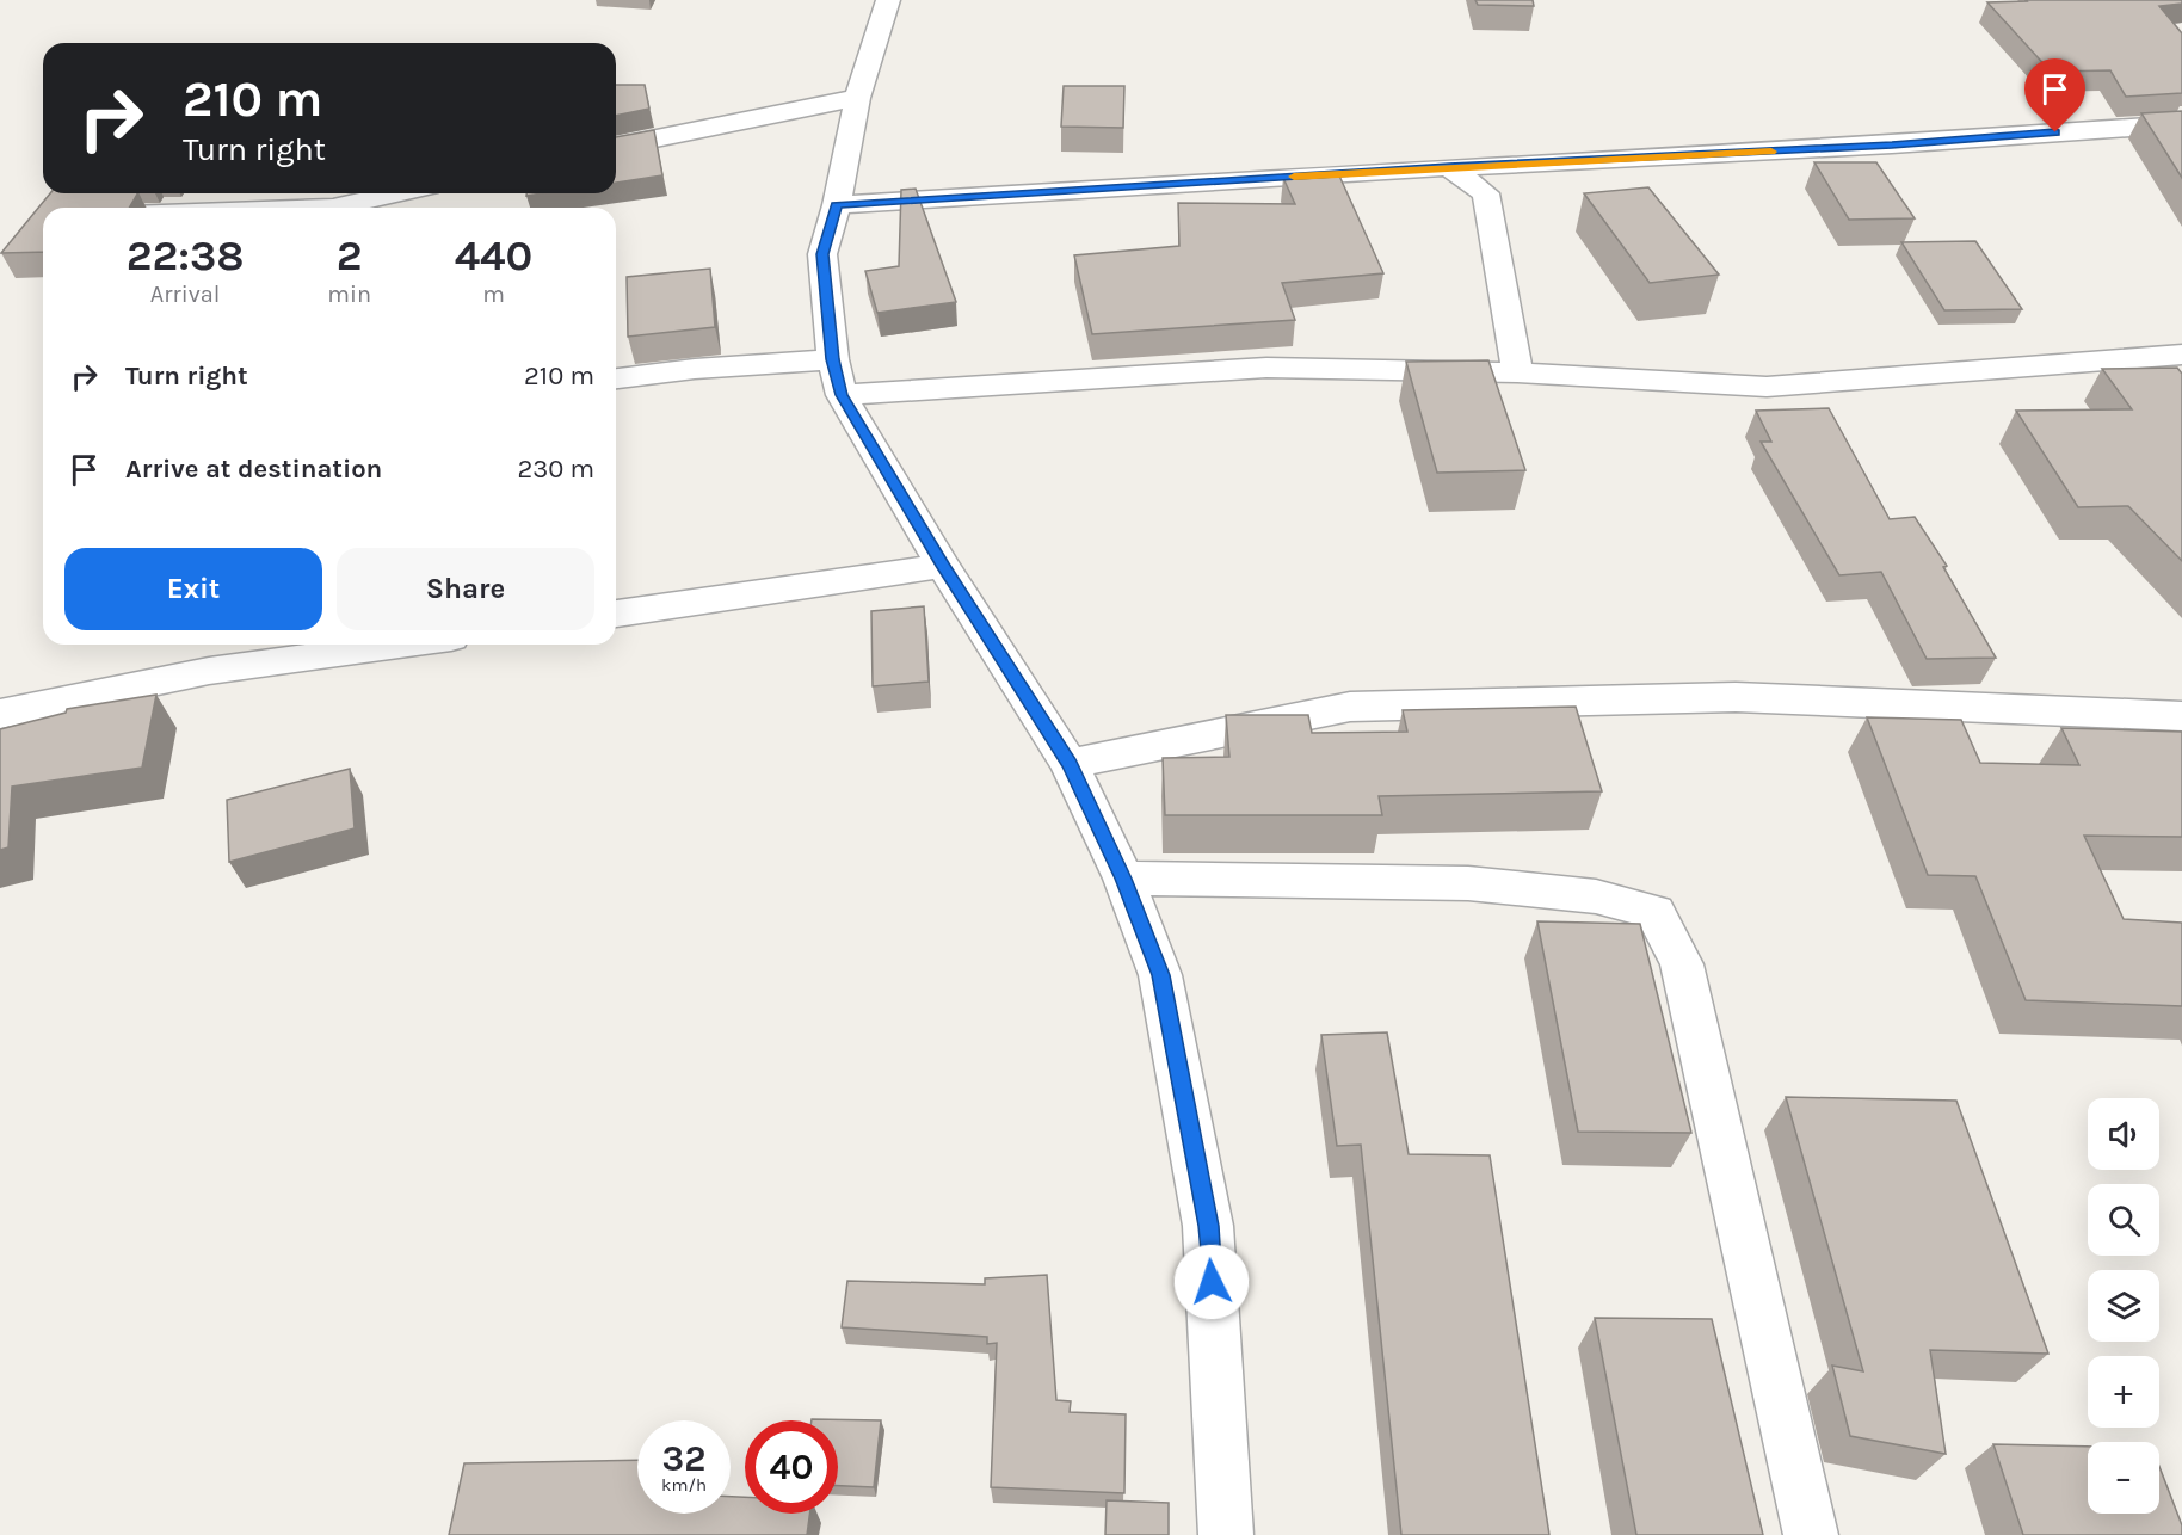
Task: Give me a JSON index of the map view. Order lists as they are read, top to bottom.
{
  "page": {
    "turn": ["210 m", "Turn right"],
    "eta": [
      "22:38",
      "Arrival",
      "2",
      "min",
      "440",
      "m"
    ],
    "list": [
      {
        "name": "Turn right",
        "value": "210 m"
      },
      {
        "name": "Arrive at destination",
        "value": "230 m"
      }
    ],
    "buttons": ["Exit", "Share"],
    "map_buttons": ["+", "−"],
    "speed": "32 km/h",
    "limit": "40"
  }
}
